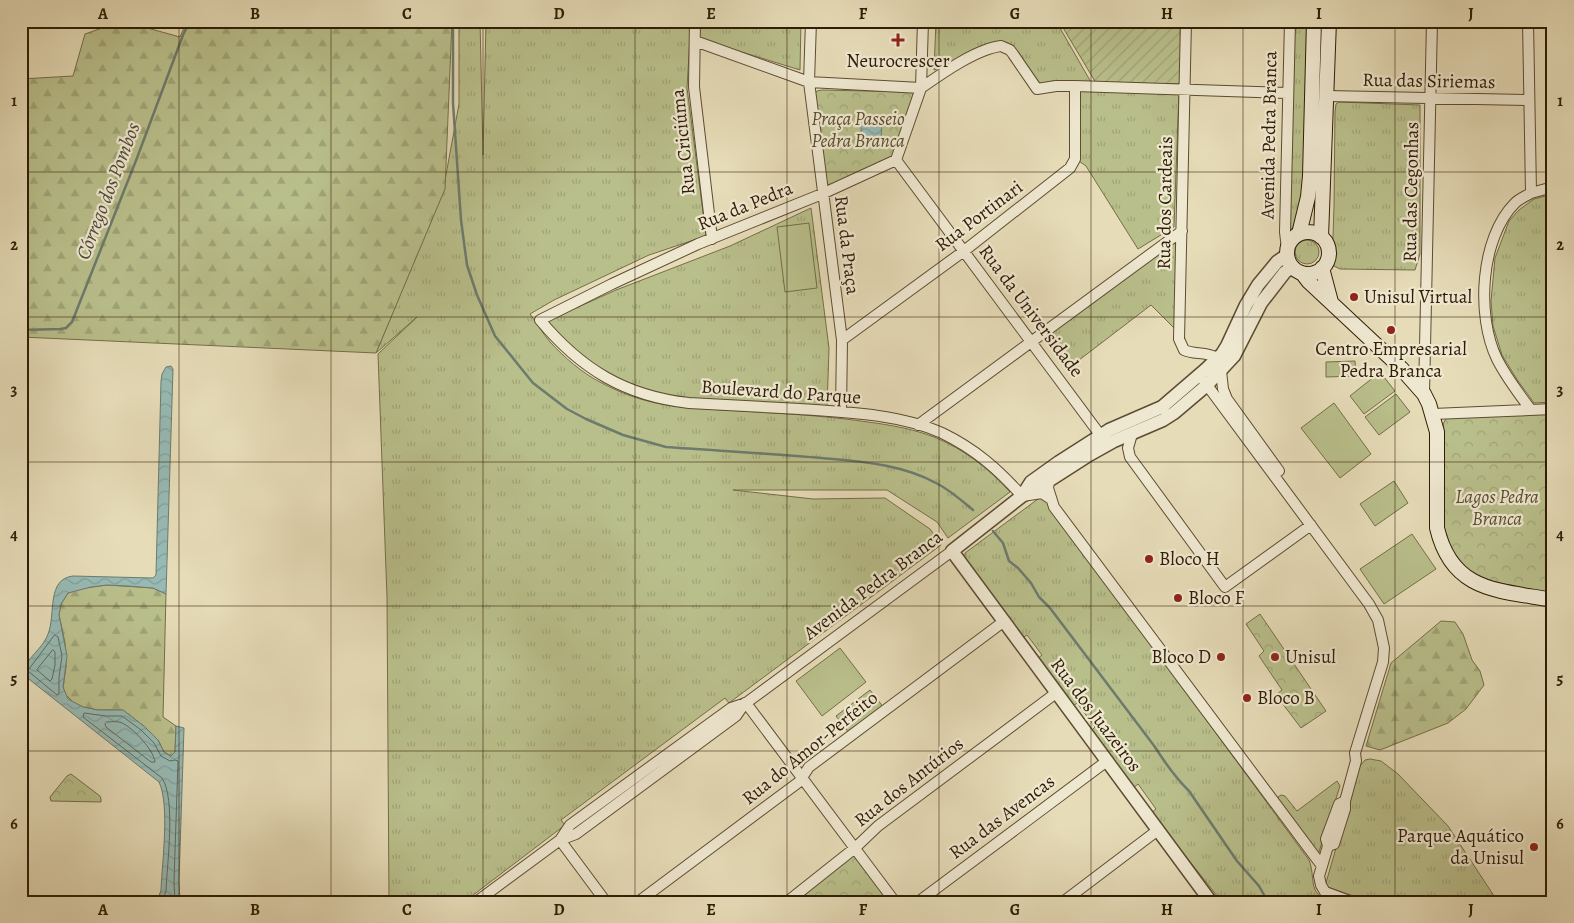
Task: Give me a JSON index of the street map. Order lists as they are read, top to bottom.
{
  "streets": {
    "main road": ["Avenida Pedra Branca"],
    "street": [
      "Rua das Siriemas",
      "Rua Criciúma",
      "Rua das Cegonhas",
      "Rua dos Cardeais",
      "Rua da Pedra",
      "Rua Portinari",
      "Rua da Praça",
      "Rua da Universidade",
      "Boulevard do Parque",
      "Rua dos Juazeiros",
      "Rua do Amor-Perfeito",
      "Rua dos Antúrios",
      "Rua das Avencas"
    ]
  },
  "crossings": [
    ["Rua das Siriemas", "Rua das Cegonhas"],
    ["Avenida Pedra Branca", "Rua dos Cardeais"],
    ["Avenida Pedra Branca", "Rua da Universidade"],
    ["Avenida Pedra Branca", "Boulevard do Parque"],
    ["Avenida Pedra Branca", "Rua dos Juazeiros"],
    ["Rua Criciúma", "Rua da Pedra"],
    ["Rua da Pedra", "Rua da Praça"],
    ["Rua da Pedra", "Rua da Universidade"],
    ["Rua da Pedra", "Boulevard do Parque"],
    ["Rua Portinari", "Rua da Praça"],
    ["Rua Portinari", "Rua da Universidade"],
    ["Rua da Praça", "Boulevard do Parque"],
    ["Rua dos Juazeiros", "Rua do Amor-Perfeito"],
    ["Rua dos Juazeiros", "Rua dos Antúrios"],
    ["Rua dos Juazeiros", "Rua das Avencas"]
  ],
  "water": ["Córrego dos Pombos"],
  "parks": ["Praça Passeio Pedra Branca", "Lagos Pedra Branca"],
  "places": {
    "health": ["Neurocrescer"],
    "other": [
      "Unisul Virtual",
      "Centro Empresarial Pedra Branca",
      "Bloco H",
      "Bloco F",
      "Bloco D",
      "Unisul",
      "Bloco B",
      "Parque Aquático da Unisul"
    ]
  },
  "grid": {
    "columns": [
      "A",
      "B",
      "C",
      "D",
      "E",
      "F",
      "G",
      "H",
      "I",
      "J"
    ],
    "rows": [
      "1",
      "2",
      "3",
      "4",
      "5",
      "6"
    ]
  }
}
